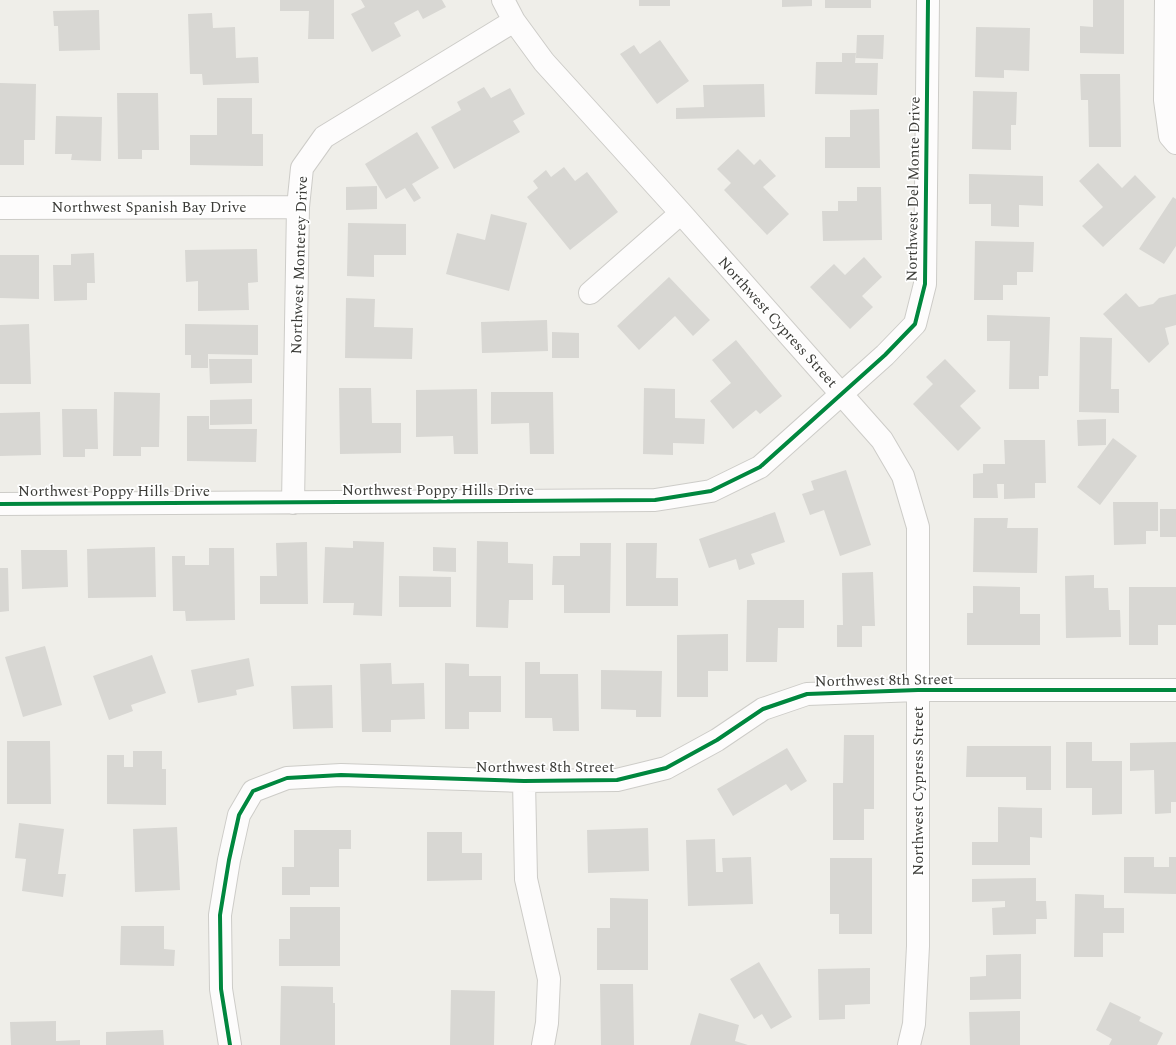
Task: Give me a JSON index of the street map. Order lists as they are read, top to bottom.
{
  "streets": {
    "street": [
      "Northwest Del Monte Drive",
      "Northwest Spanish Bay Drive",
      "Northwest Monterey Drive",
      "Northwest Cypress Street",
      "Northwest Poppy Hills Drive",
      "Northwest 8th Street"
    ]
  },
  "crossings": [
    ["Northwest Del Monte Drive", "Northwest Cypress Street"],
    ["Northwest Del Monte Drive", "Northwest Poppy Hills Drive"],
    ["Northwest Spanish Bay Drive", "Northwest Monterey Drive"],
    ["Northwest Monterey Drive", "Northwest Cypress Street"],
    ["Northwest Monterey Drive", "Northwest Poppy Hills Drive"],
    ["Northwest Cypress Street", "Northwest Poppy Hills Drive"],
    ["Northwest Cypress Street", "Northwest 8th Street"]
  ]
}
